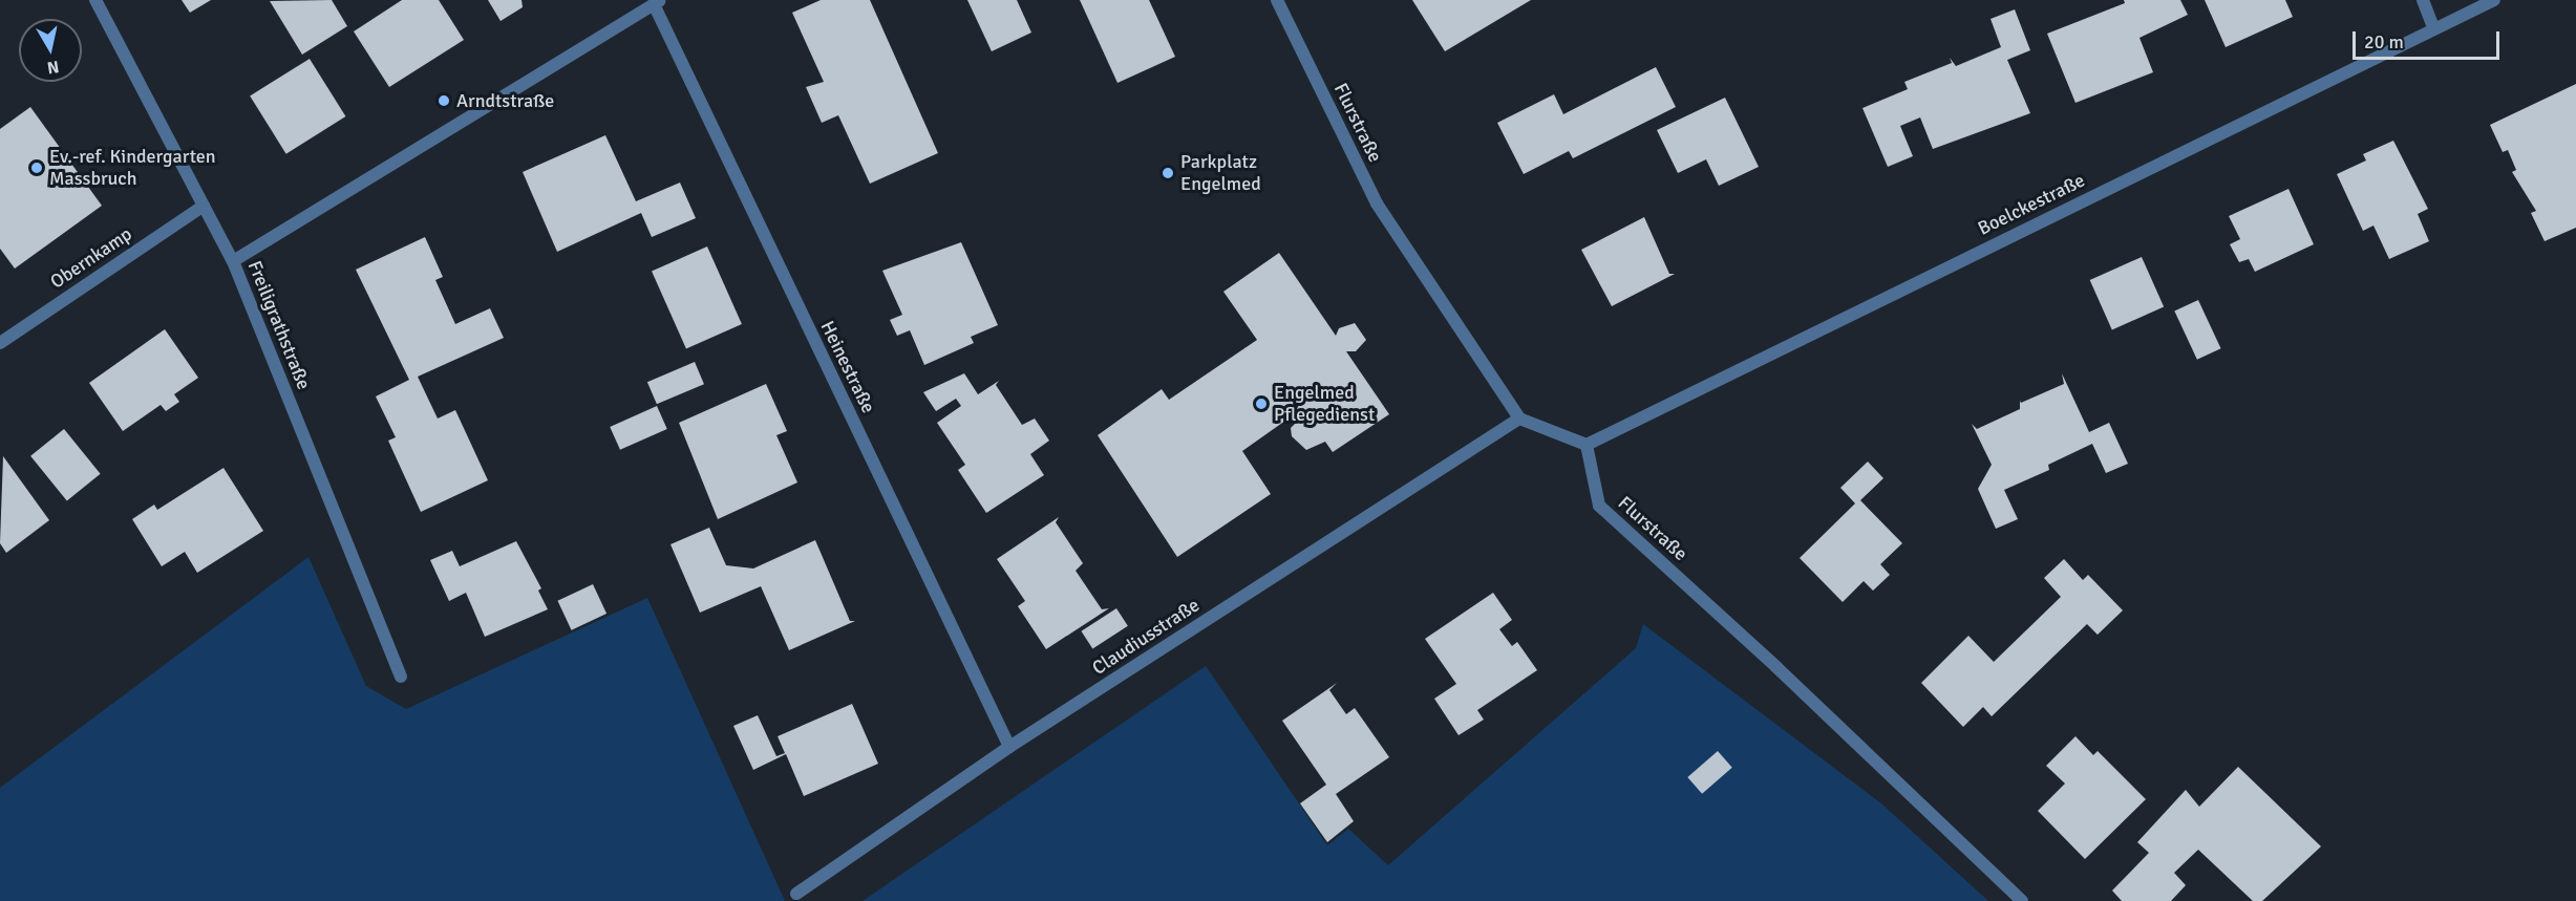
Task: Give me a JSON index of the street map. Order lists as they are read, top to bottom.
{
  "streets": {
    "street": [
      "Flurstraße",
      "Boelckestraße",
      "Obernkamp",
      "Freiligrathstraße",
      "Heinestraße",
      "Claudiusstraße"
    ]
  },
  "crossings": [
    ["Flurstraße", "Boelckestraße"],
    ["Flurstraße", "Claudiusstraße"],
    ["Obernkamp", "Freiligrathstraße"],
    ["Heinestraße", "Claudiusstraße"]
  ],
  "places": [
    "Arndtstraße",
    "Ev.-ref. Kindergarten Massbruch",
    "Parkplatz Engelmed",
    "Engelmed Pflegedienst"
  ],
  "scale_bar": "20 m",
  "north": "bottom"
}
